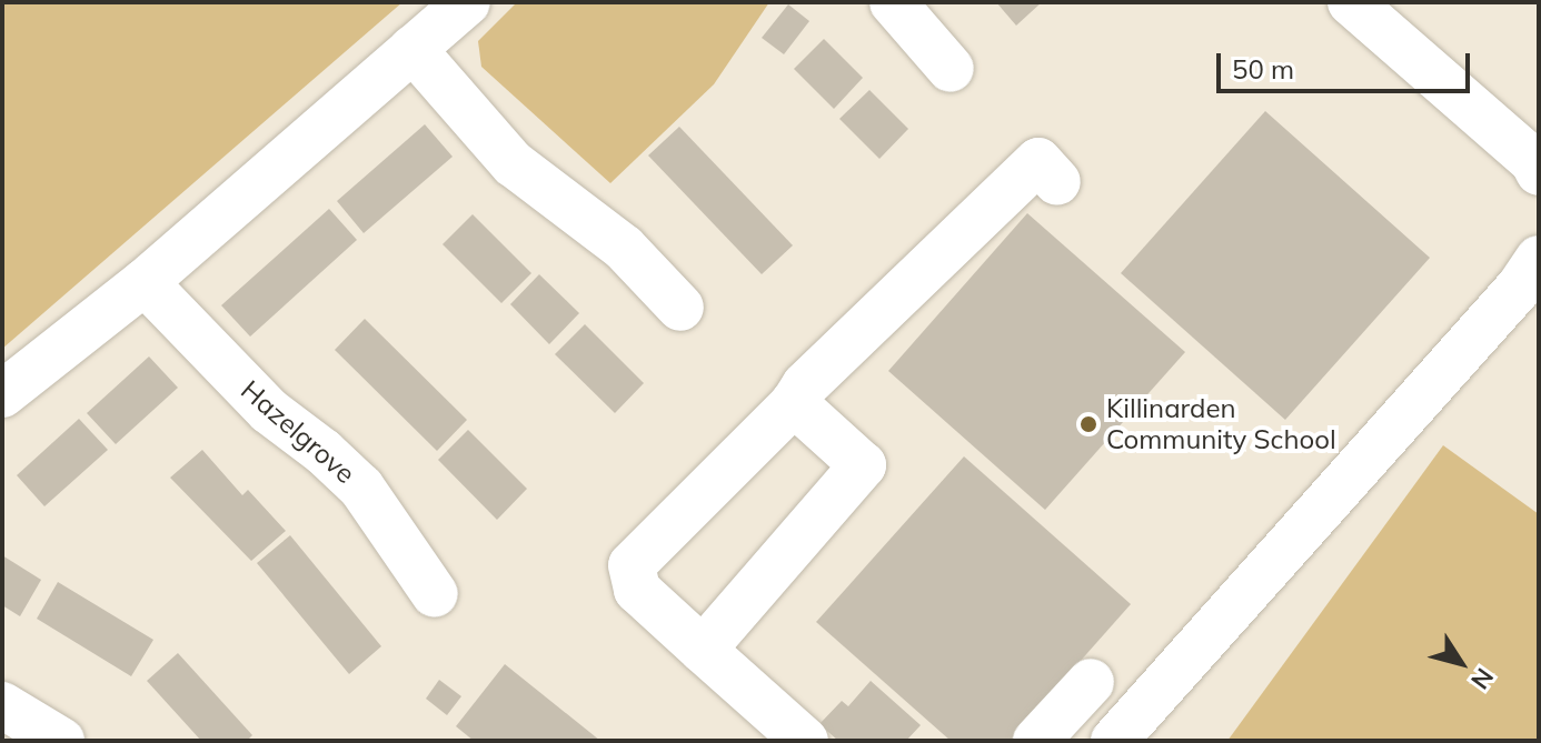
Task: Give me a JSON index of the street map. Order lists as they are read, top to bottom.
{
  "streets": {
    "street": ["Hazelgrove"]
  },
  "places": ["Killinarden Community School"],
  "scale_bar": "50 m",
  "north": "bottom right"
}
